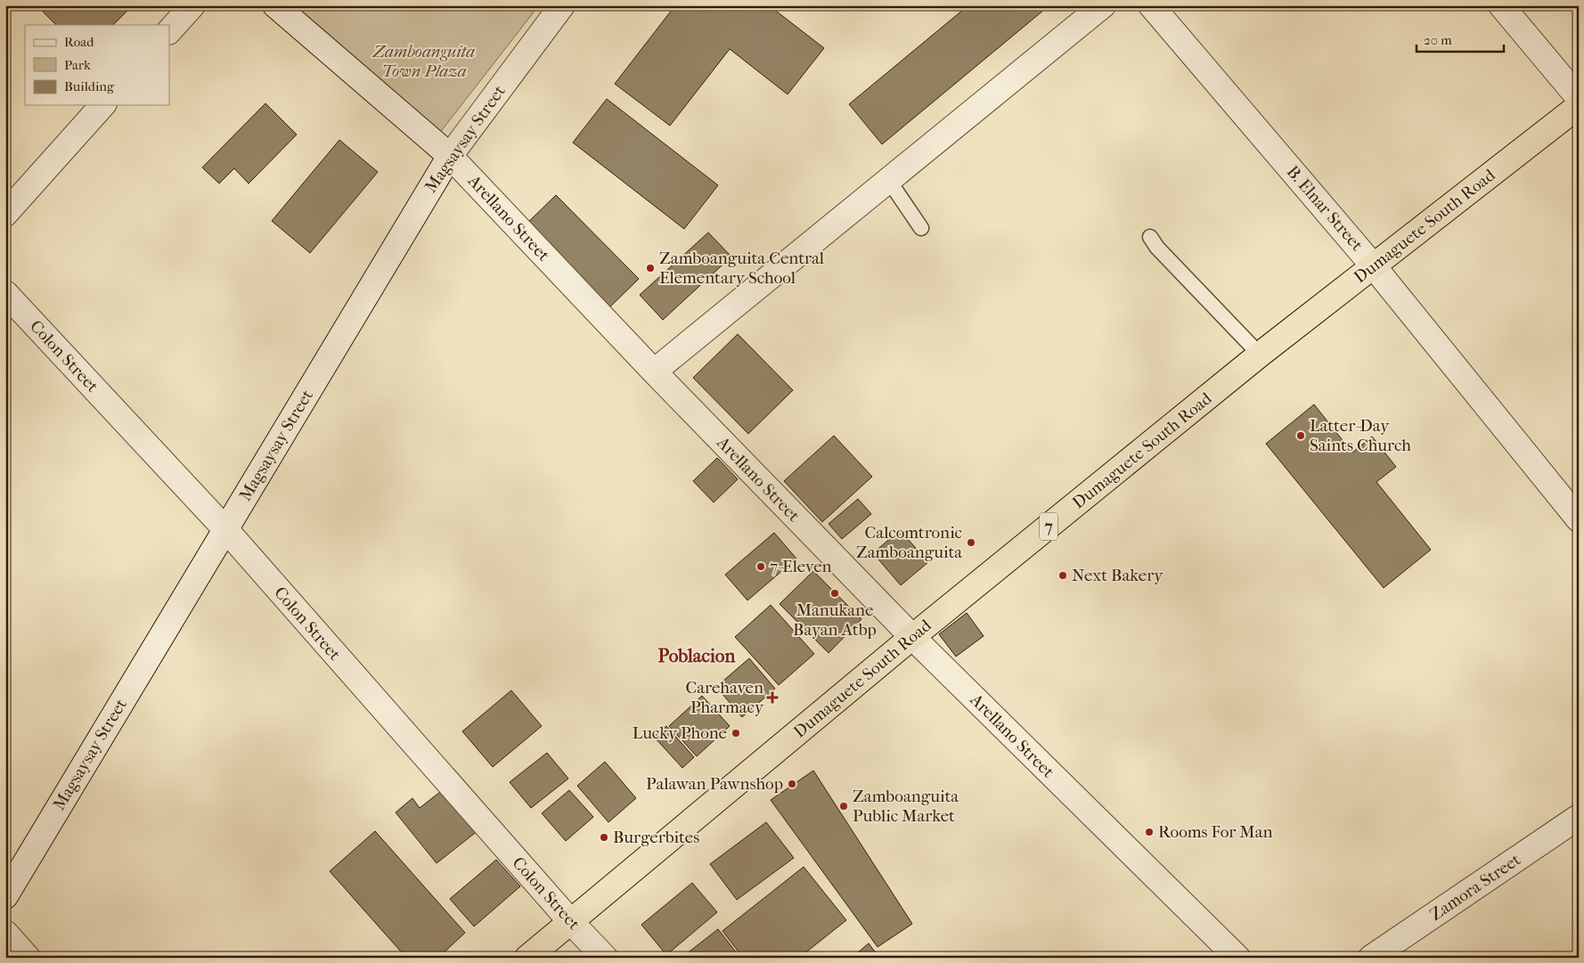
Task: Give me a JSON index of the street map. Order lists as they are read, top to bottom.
{
  "streets": {
    "highway": ["Dumaguete South Road", "7"],
    "street": [
      "Magsaysay Street",
      "B. Elnar Street",
      "Arellano Street",
      "Colon Street",
      "Zamora Street"
    ]
  },
  "crossings": [
    ["Magsaysay Street", "Arellano Street"],
    ["Magsaysay Street", "Colon Street"],
    ["B. Elnar Street", "Dumaguete South Road"],
    ["Arellano Street", "Dumaguete South Road"],
    ["Dumaguete South Road", "Colon Street"]
  ],
  "districts": ["Poblacion"],
  "parks": ["Zamboanguita Town Plaza"],
  "places": {
    "other": [
      "Zamboanguita Central Elementary School",
      "Latter-Day Saints Church",
      "Calcomtronic Zamboanguita",
      "7-Eleven",
      "Next Bakery",
      "Manukane Bayan Atbp",
      "Lucky Phone",
      "Palawan Pawnshop",
      "Zamboanguita Public Market",
      "Rooms For Man",
      "Burgerbites"
    ],
    "health": ["Carehaven Pharmacy"]
  },
  "legend": ["Road", "Park", "Building"],
  "scale_bar": "20 m"
}
